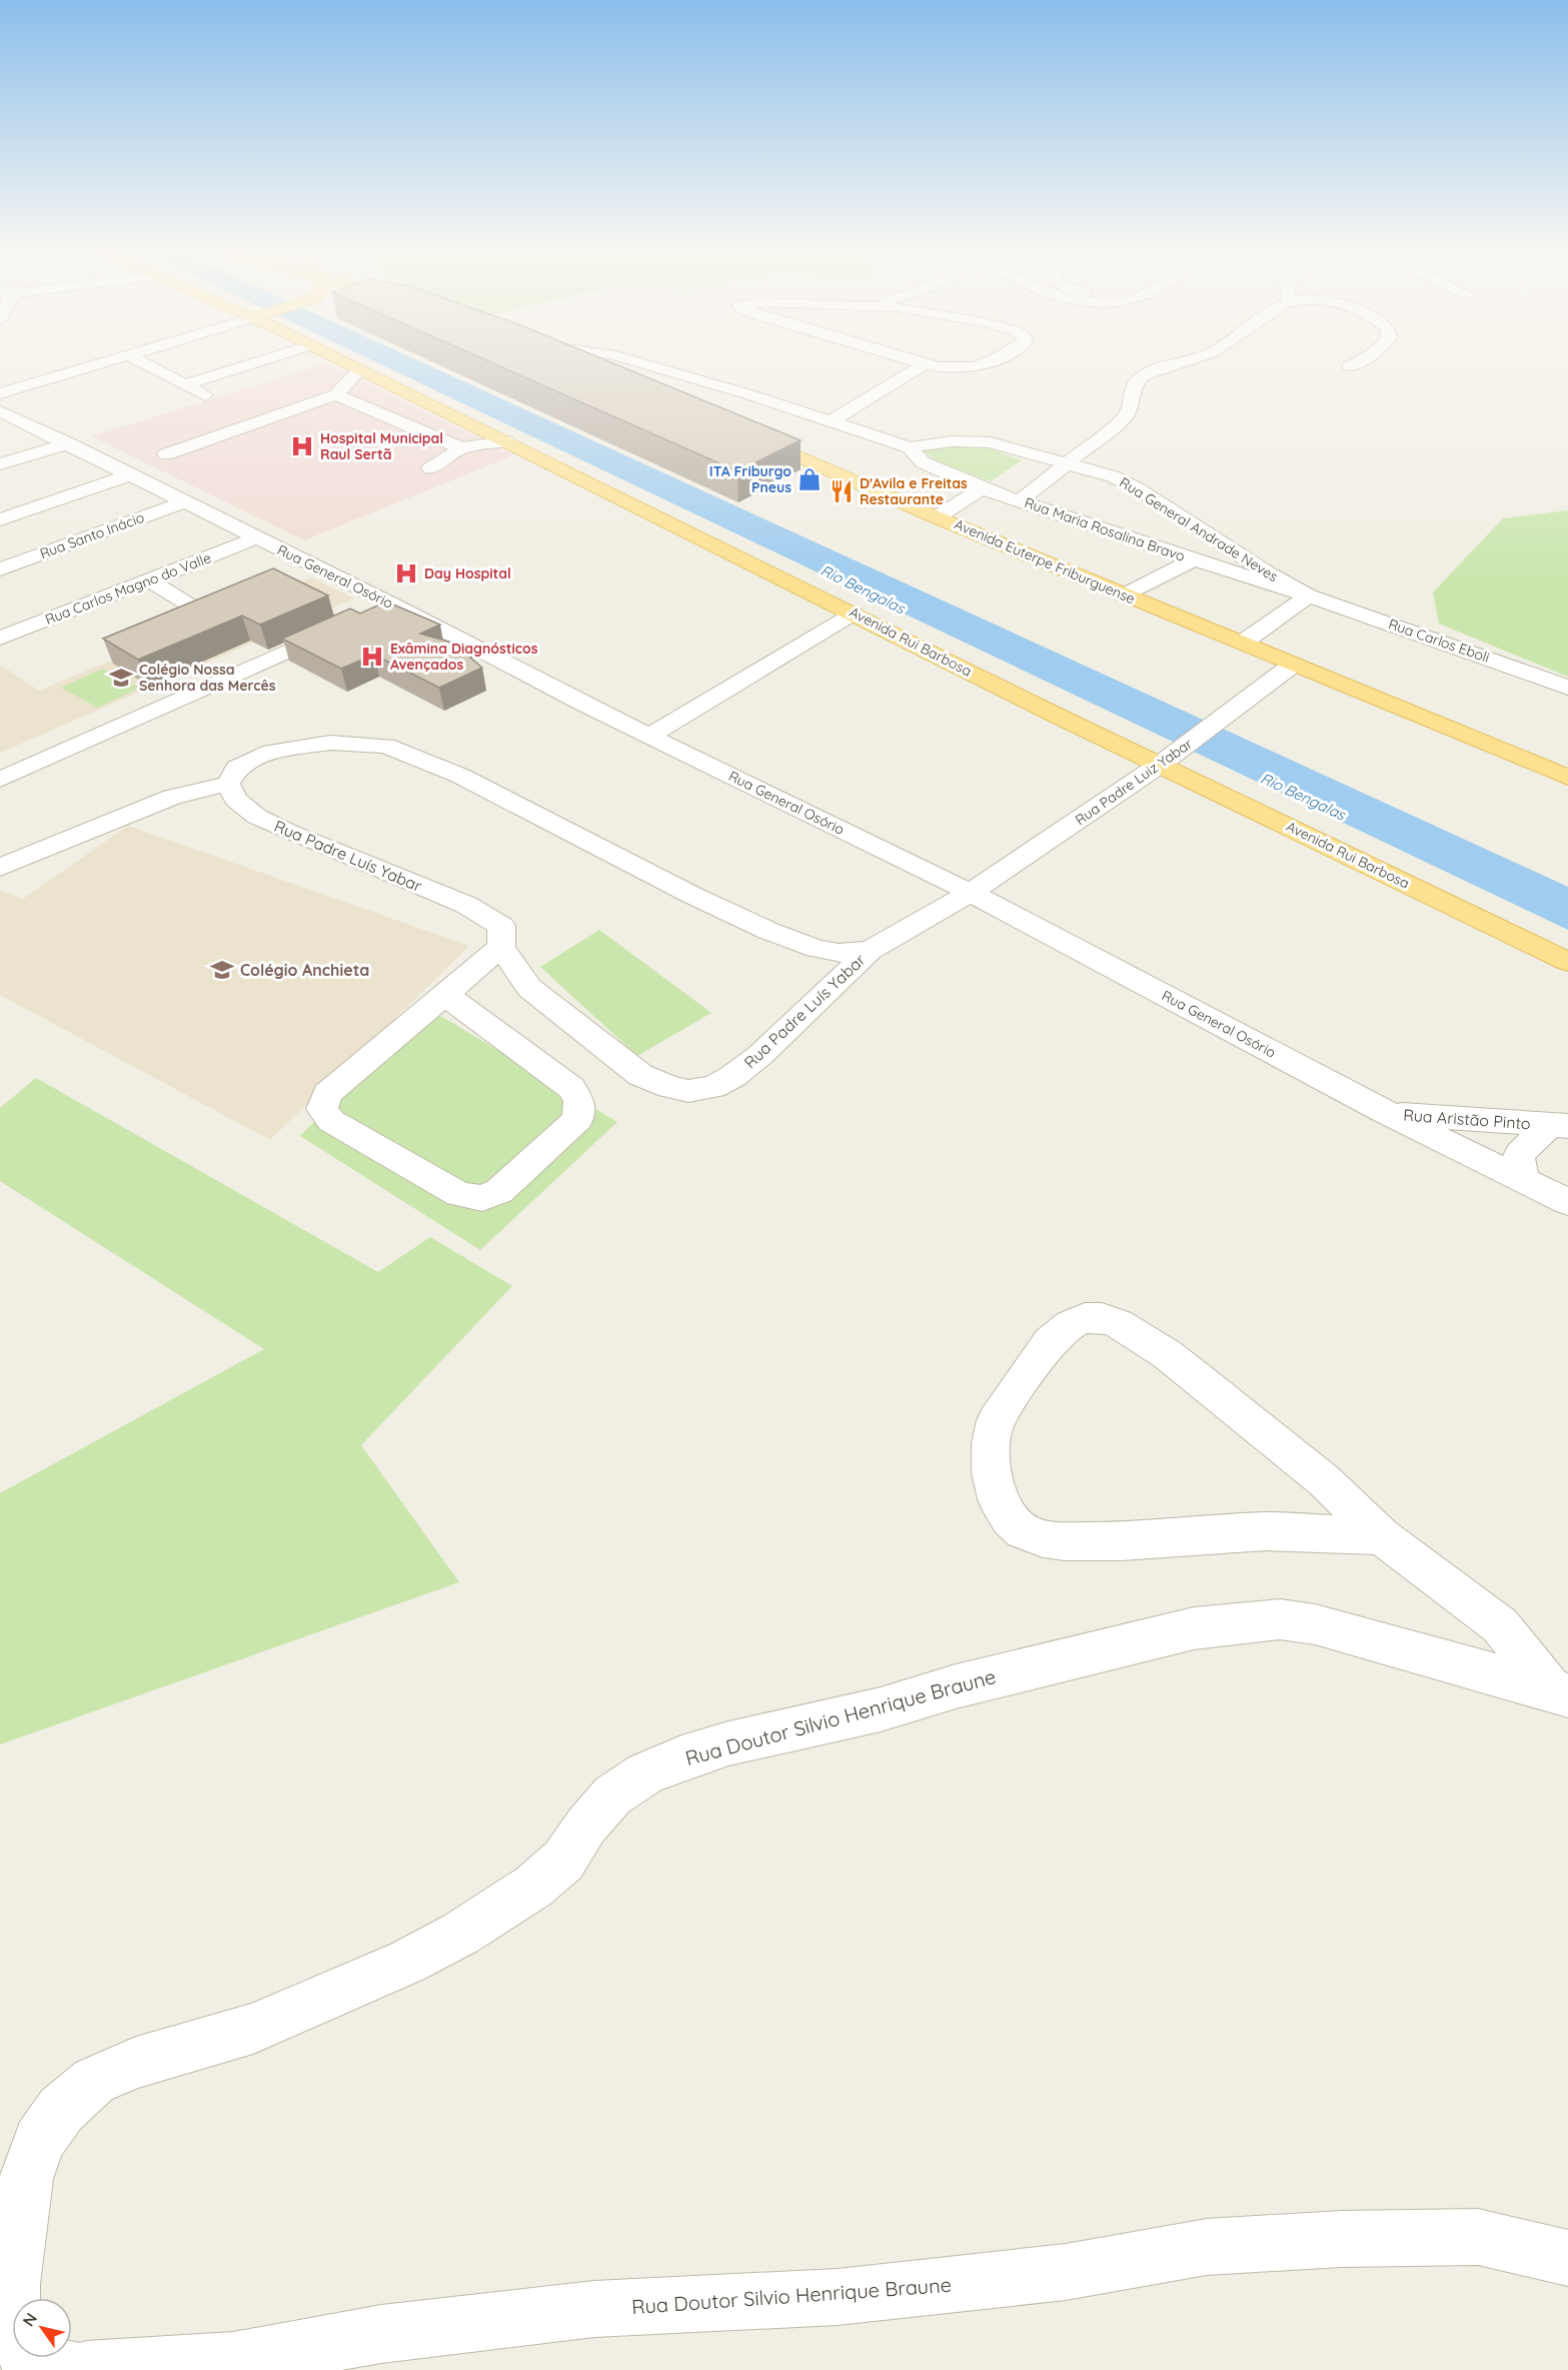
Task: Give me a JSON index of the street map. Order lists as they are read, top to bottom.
{
  "streets": {
    "main road": ["Avenida Euterpe Friburguense", "Avenida Rui Barbosa"],
    "street": [
      "Rua Maria Rosalina Bravo",
      "Rua General Andrade Neves",
      "Rua Santo Inácio",
      "Rua General Osório",
      "Rua Carlos Magno do Valle",
      "Rua Carlos Eboli",
      "Rua Padre Luiz Yabar",
      "Rua Padre Luís Yabar",
      "Rua Aristão Pinto",
      "Rua Doutor Silvio Henrique Braune"
    ]
  },
  "crossings": [
    ["Rua Maria Rosalina Bravo", "Rua General Andrade Neves"],
    ["Rua Maria Rosalina Bravo", "Rua Carlos Eboli"],
    ["Rua General Andrade Neves", "Rua Carlos Eboli"],
    ["Rua Santo Inácio", "Rua General Osório"],
    ["Avenida Euterpe Friburguense", "Rua Padre Luiz Yabar"],
    ["Rua General Osório", "Rua Carlos Magno do Valle"],
    ["Rua General Osório", "Rua Padre Luiz Yabar"],
    ["Rua General Osório", "Rua Padre Luís Yabar"],
    ["Rua General Osório", "Rua Aristão Pinto"],
    ["Avenida Rui Barbosa", "Rua Padre Luiz Yabar"],
    ["Rua Padre Luiz Yabar", "Rua Padre Luís Yabar"]
  ],
  "water": ["Rio Bengalas"],
  "places": {
    "hospital": ["Hospital Municipal Raul Sertã", "Day Hospital", "Exâmina Diagnósticos Avençados"],
    "shop": ["ITA Friburgo Pneus"],
    "restaurant": ["D'Avila e Freitas Restaurante"],
    "school or university": ["Colégio Nossa Senhora das Mercês", "Colégio Anchieta"]
  },
  "north": "top left"
}
